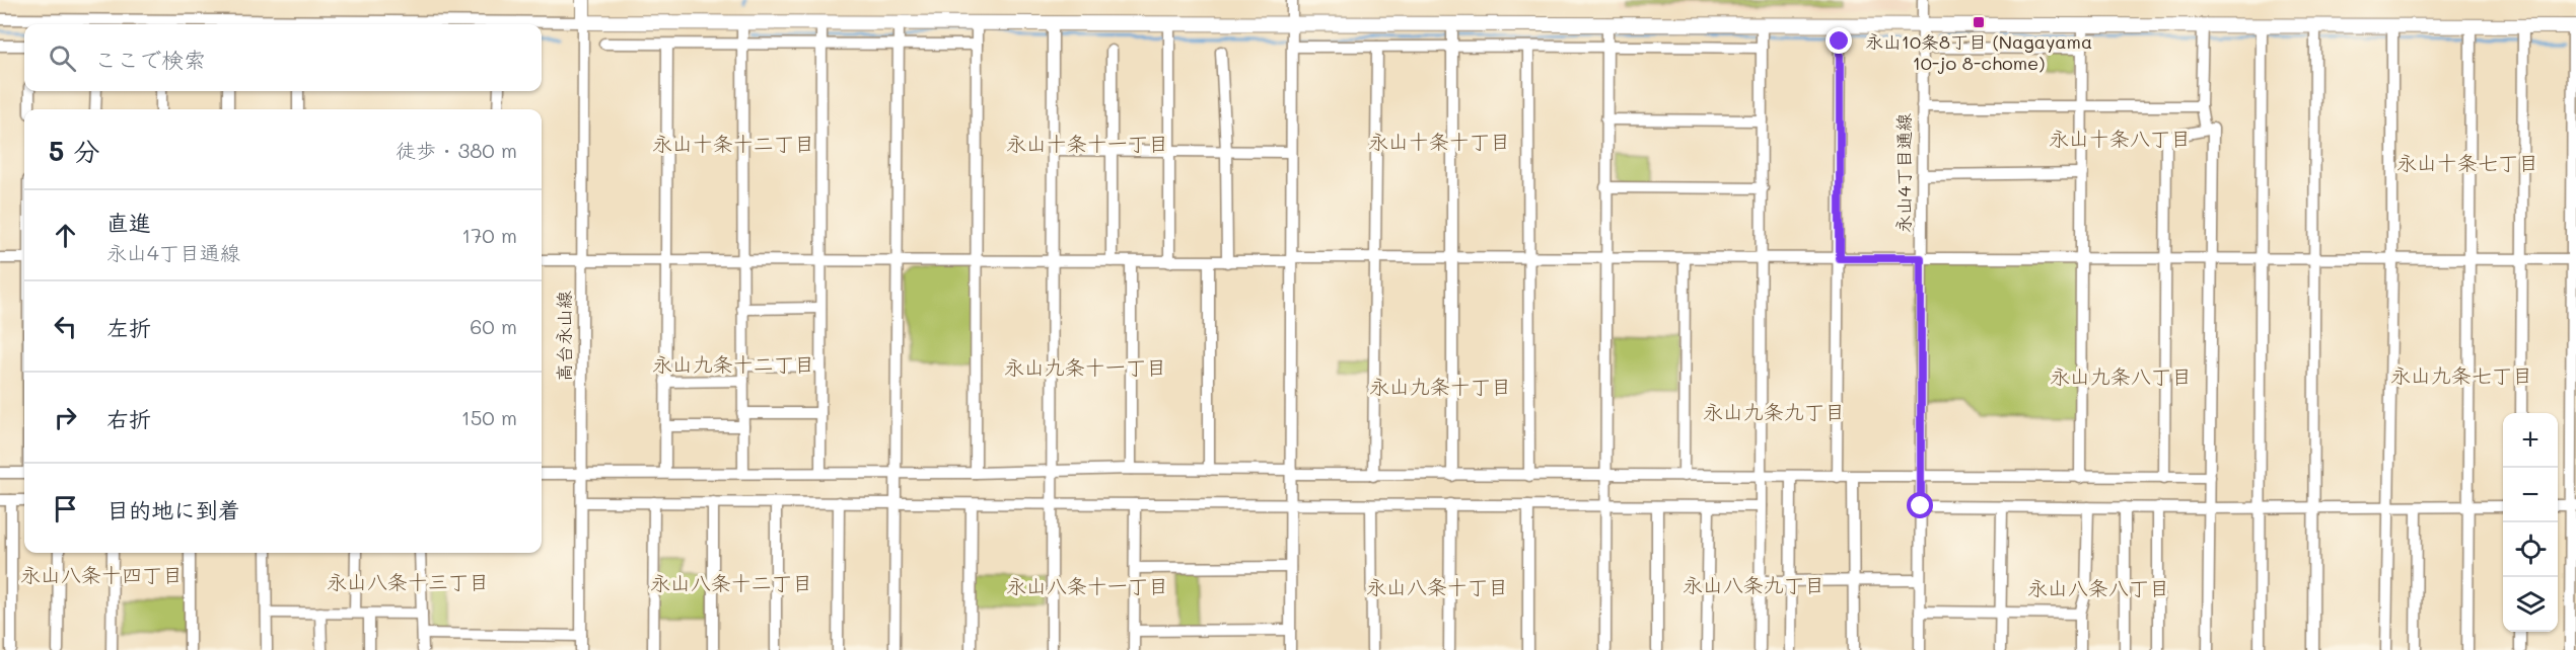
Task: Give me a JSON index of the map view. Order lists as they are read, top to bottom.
{
  "streets": {
    "street": ["永山4丁目通線", "高台永山線"]
  },
  "districts": [
    "永山十条八丁目",
    "永山十条十丁目",
    "永山十条十二丁目",
    "永山十条十一丁目",
    "永山十条七丁目",
    "永山九条十二丁目",
    "永山九条十一丁目",
    "永山九条七丁目",
    "永山九条八丁目",
    "永山九条十丁目",
    "永山九条九丁目",
    "永山八条十四丁目",
    "永山八条十三丁目",
    "永山八条十二丁目",
    "永山八条九丁目",
    "永山八条十一丁目",
    "永山八条十丁目",
    "永山八条八丁目"
  ],
  "places": {
    "transit": ["永山10条8丁目 (Nagayama 10-jo 8-chome)"]
  },
  "page": {
    "search": "ここで検索",
    "heading": ["5 分", "徒歩 · 380 m"],
    "list": [
      ["直進", "永山4丁目通線", "170 m"],
      ["左折", "60 m"],
      ["右折", "150 m"],
      "目的地に到着"
    ],
    "map_buttons": ["+", "−"]
  }
}
